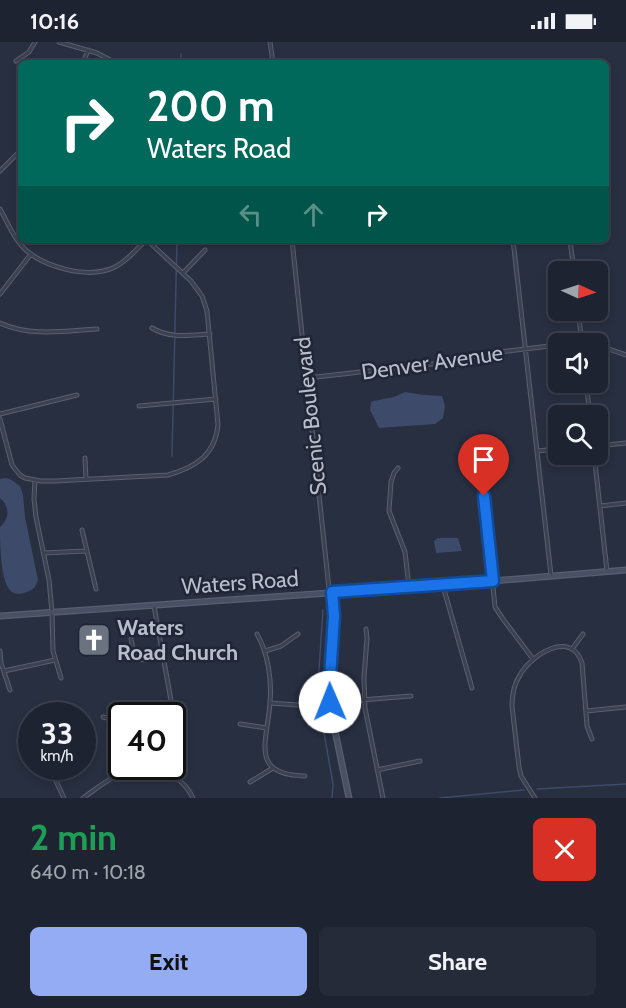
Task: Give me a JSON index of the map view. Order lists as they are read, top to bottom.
{
  "streets": {
    "street": ["Denver Avenue", "Scenic Boulevard", "Waters Road"]
  },
  "crossings": [
    ["Denver Avenue", "Scenic Boulevard"],
    ["Scenic Boulevard", "Waters Road"]
  ],
  "places": {
    "church": ["Waters Road Church"]
  },
  "north": "right",
  "page": {
    "status": "10:16",
    "turn": ["200 m", "Waters Road"],
    "speed": "33 km/h",
    "limit": "40",
    "heading": ["2 min", "640 m · 10:18"],
    "buttons": ["Exit", "Share"]
  }
}
